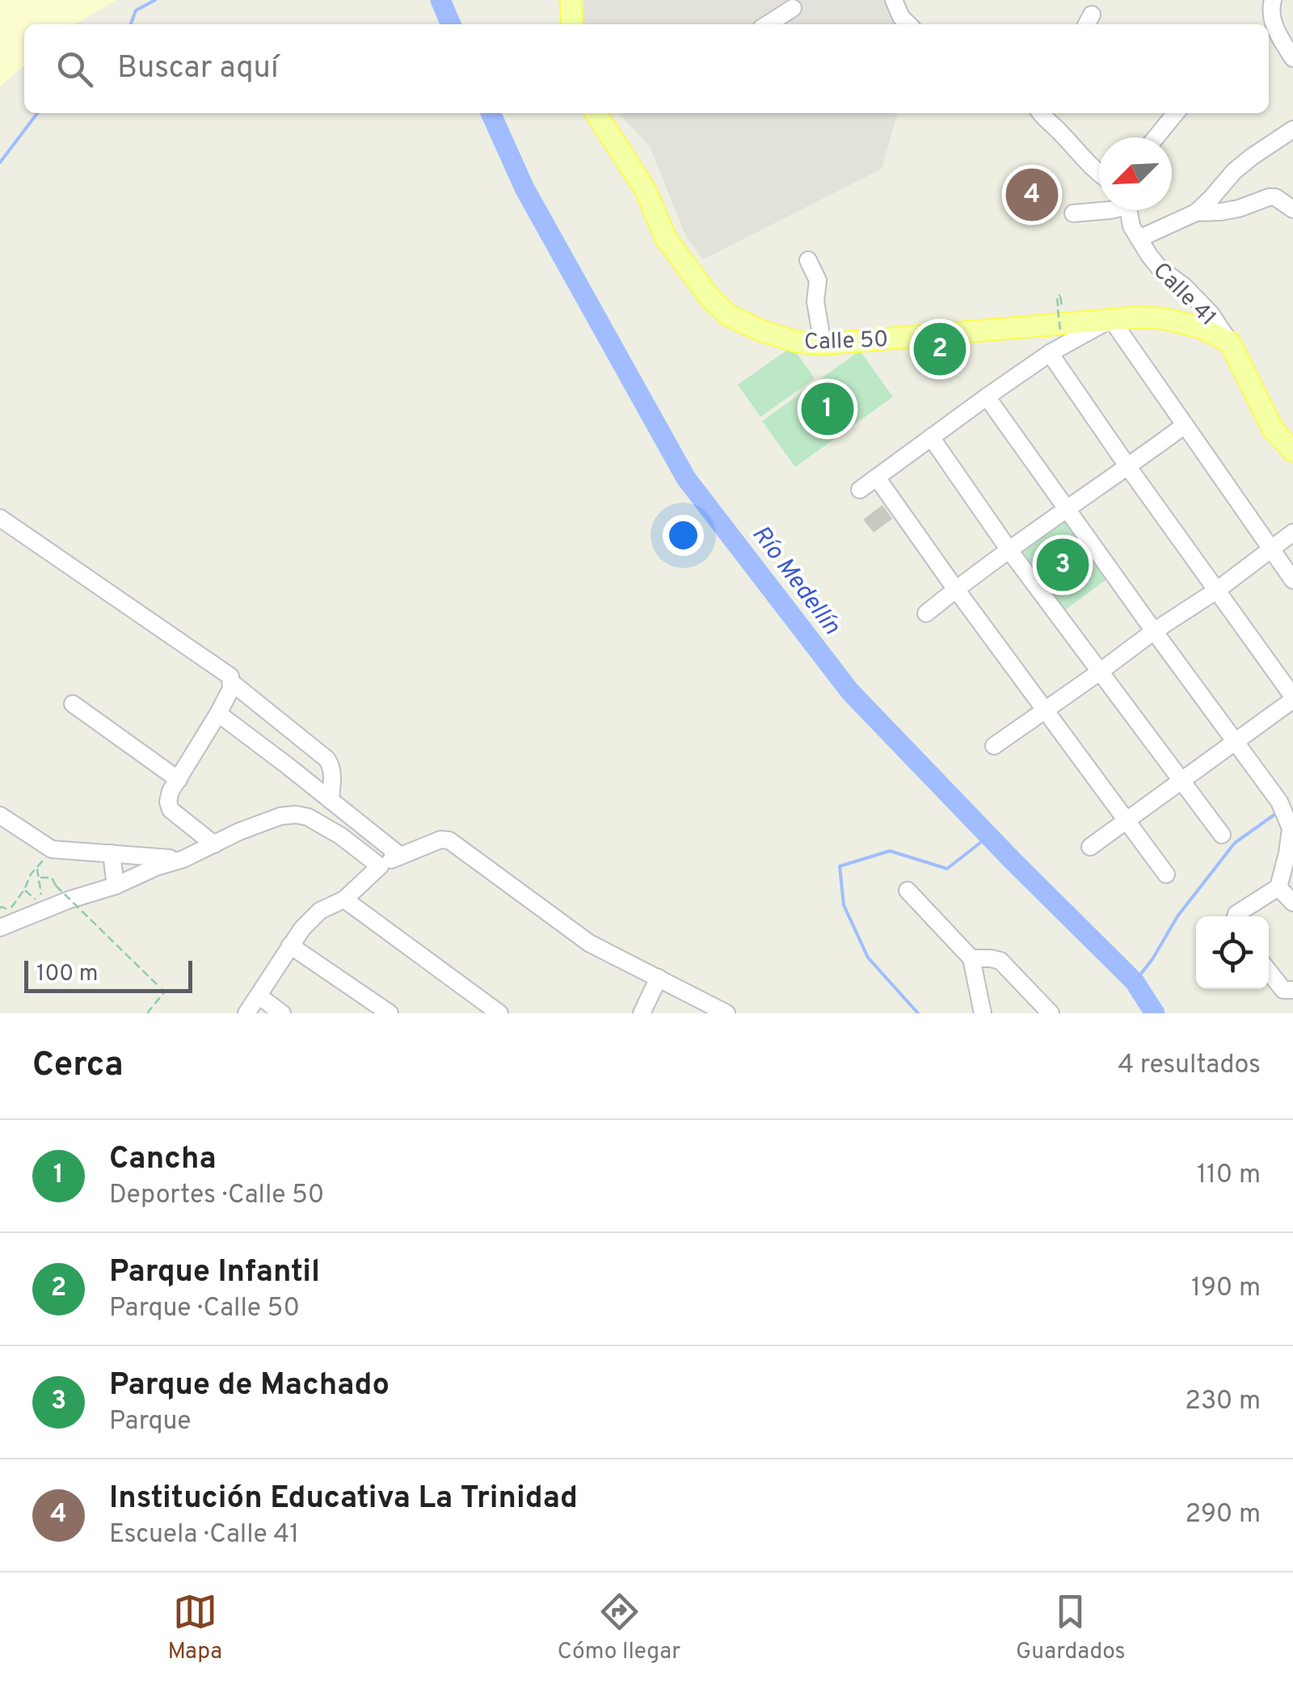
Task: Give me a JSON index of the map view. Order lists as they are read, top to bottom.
{
  "streets": {
    "main road": ["Calle 50"],
    "street": ["Calle 41"]
  },
  "crossings": [
    ["Calle 41", "Calle 50"]
  ],
  "water": ["Río Medellín"],
  "scale_bar": "100 m",
  "north": "bottom left",
  "page": {
    "search": "Buscar aquí",
    "pins": [
      "4",
      "2",
      "1",
      "3"
    ],
    "scale": "100 m",
    "heading": ["Cerca", "4 resultados"],
    "list": [
      {
        "mark": "1",
        "name": "Cancha",
        "note": "Deportes · Calle 50",
        "value": "110 m"
      },
      {
        "mark": "2",
        "name": "Parque Infantil",
        "note": "Parque · Calle 50",
        "value": "190 m"
      },
      {
        "mark": "3",
        "name": "Parque de Machado",
        "note": "Parque",
        "value": "230 m"
      },
      {
        "mark": "4",
        "name": "Institución Educativa La Trinidad",
        "note": "Escuela · Calle 41",
        "value": "290 m"
      }
    ],
    "nav": ["Mapa", "Cómo llegar", "Guardados"]
  }
}
